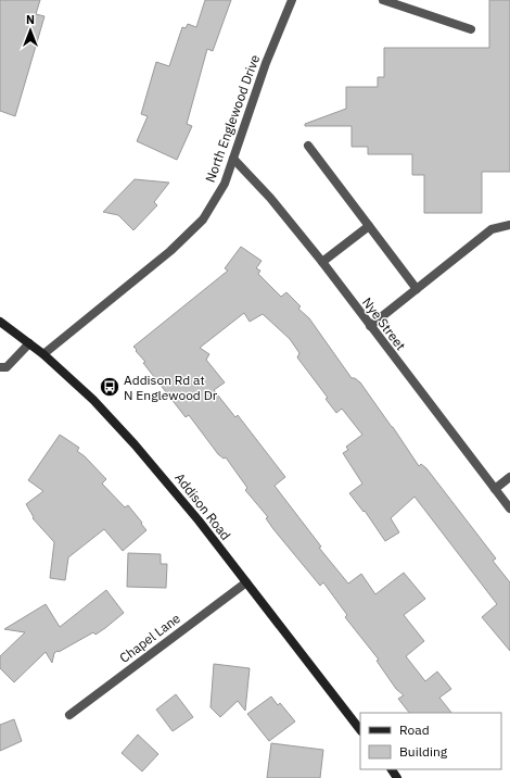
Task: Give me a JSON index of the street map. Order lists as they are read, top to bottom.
{
  "streets": {
    "street": [
      "North Englewood Drive",
      "Nye Street",
      "Addison Road",
      "Chapel Lane"
    ]
  },
  "crossings": [
    ["North Englewood Drive", "Nye Street"],
    ["North Englewood Drive", "Addison Road"],
    ["Addison Road", "Chapel Lane"]
  ],
  "places": {
    "bus stop": ["Addison Rd at N Englewood Dr"]
  },
  "legend": ["Road", "Building"],
  "north": "top"
}
